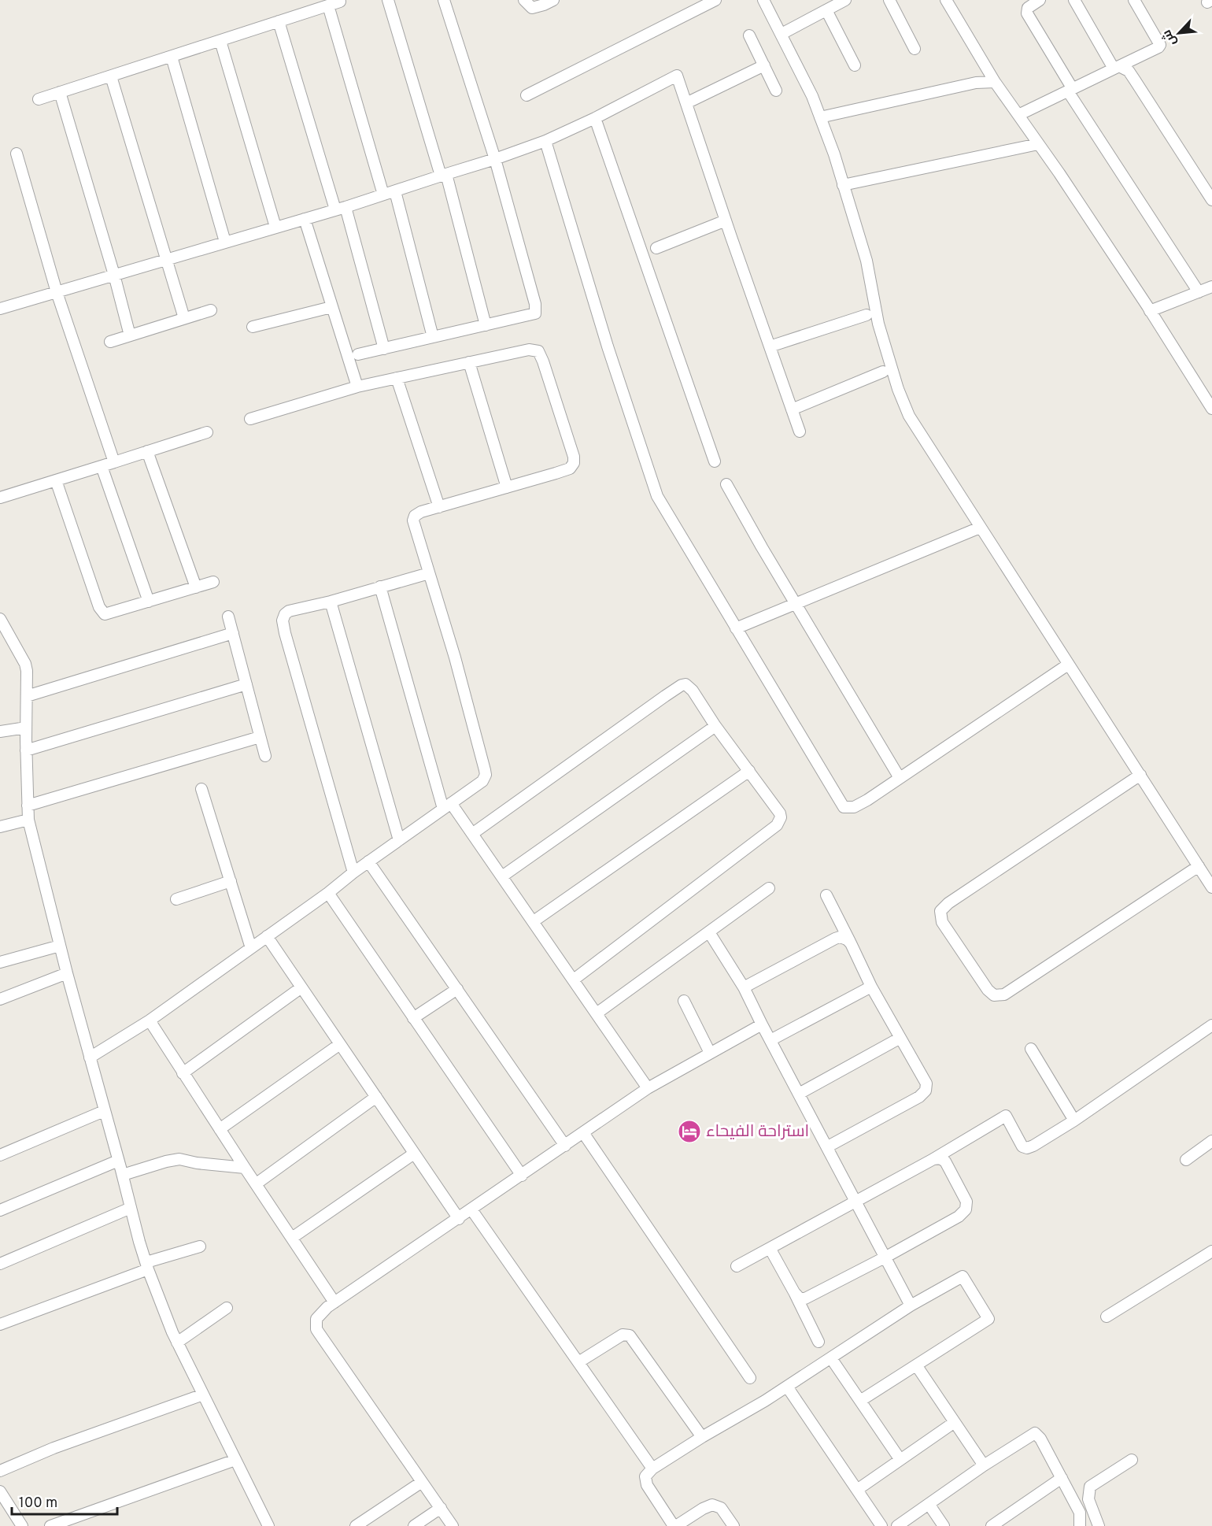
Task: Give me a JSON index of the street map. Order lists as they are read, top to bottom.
{
  "places": {
    "hotel": ["استراحة الفيحاء"]
  },
  "scale_bar": "100 m",
  "north": "bottom left"
}
